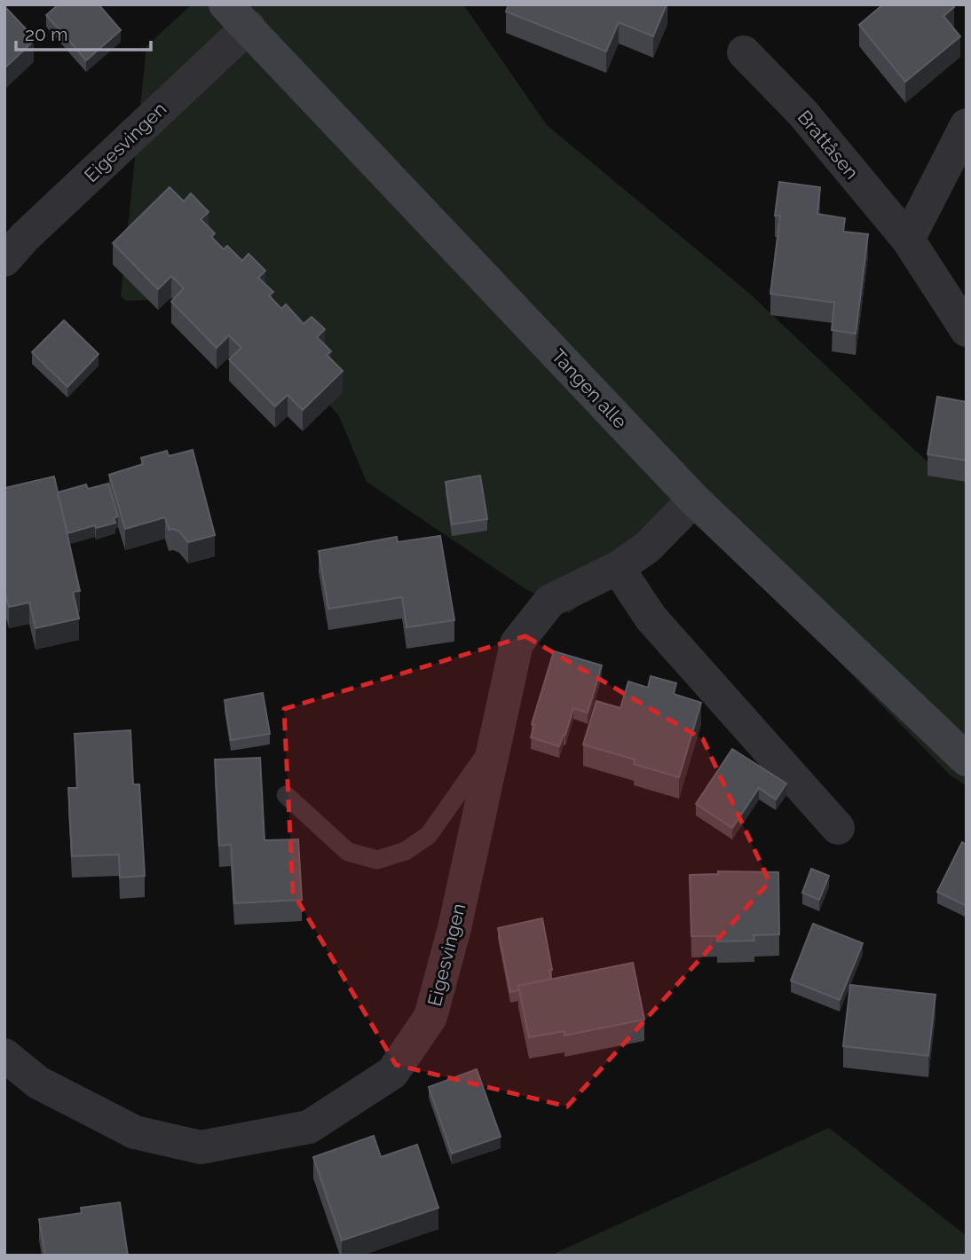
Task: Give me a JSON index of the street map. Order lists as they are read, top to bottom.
{
  "streets": {
    "main road": ["Tangen alle"],
    "street": ["Eigesvingen", "Brattåsen"]
  },
  "crossings": [
    ["Eigesvingen", "Tangen alle"]
  ],
  "scale_bar": "20 m"
}
